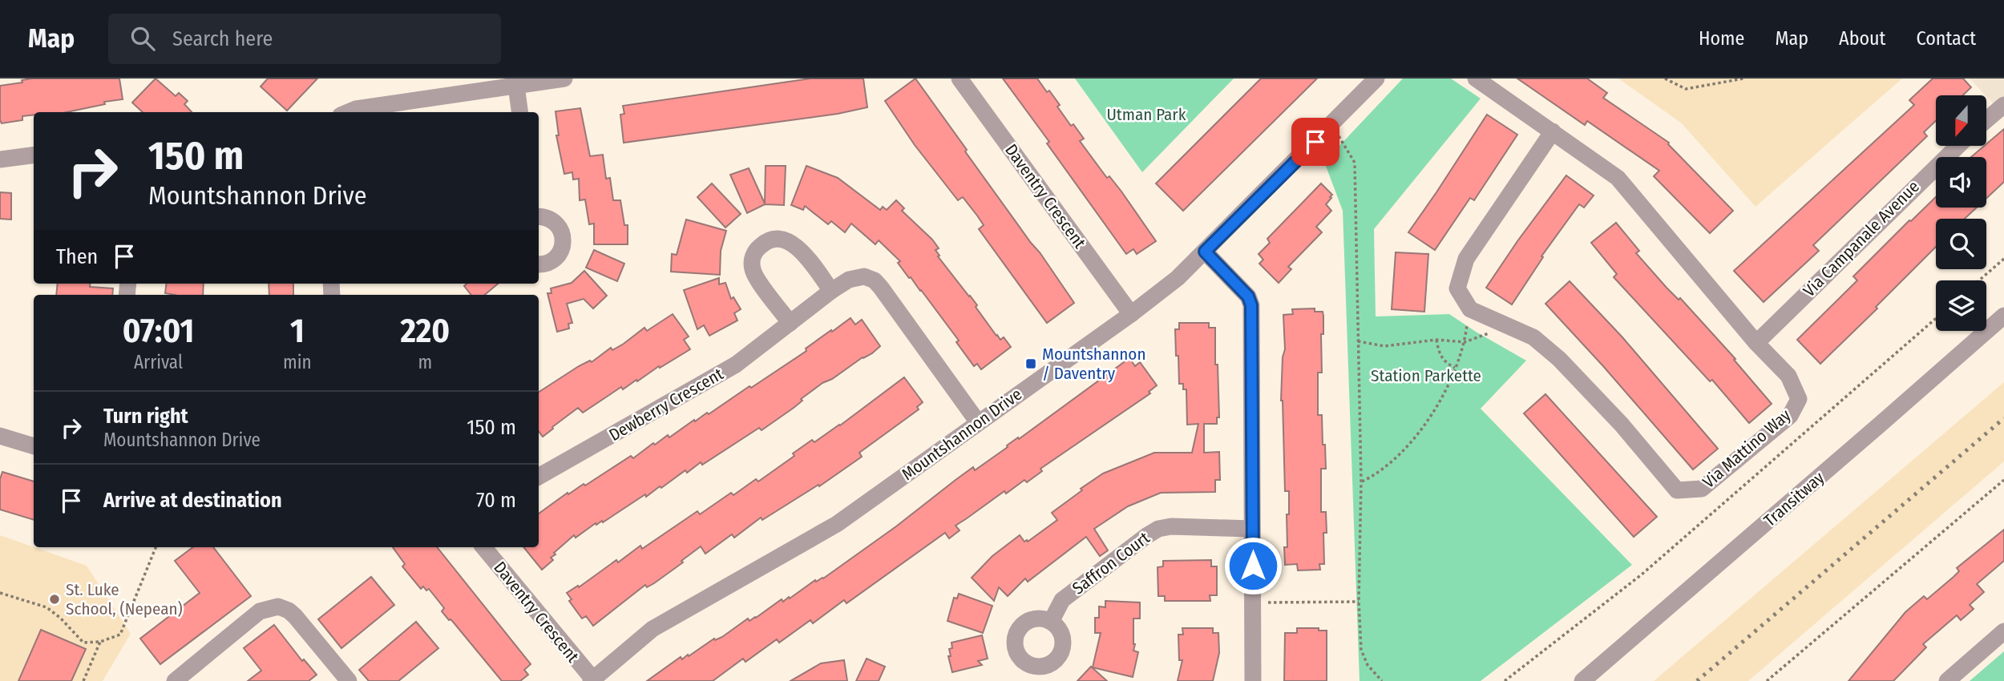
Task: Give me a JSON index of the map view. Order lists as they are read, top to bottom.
{
  "streets": {
    "street": [
      "Daventry Crescent",
      "Via Campanale Avenue",
      "Dewberry Crescent",
      "Mountshannon Drive",
      "Via Mattino Way",
      "Transitway",
      "Saffron Court"
    ]
  },
  "crossings": [
    ["Daventry Crescent", "Mountshannon Drive"],
    ["Via Campanale Avenue", "Via Mattino Way"],
    ["Dewberry Crescent", "Mountshannon Drive"]
  ],
  "parks": ["Utman Park", "Station Parkette"],
  "places": {
    "transit": ["Mountshannon / Daventry"],
    "other": ["St. Luke School, (Nepean)"]
  },
  "north": "bottom",
  "page": {
    "header": "Map",
    "search": "Search here",
    "nav": [
      "Home",
      "Map",
      "About",
      "Contact"
    ],
    "turn": ["150 m", "Mountshannon Drive"],
    "then": "Then",
    "eta": [
      "07:01",
      "Arrival",
      "1",
      "min",
      "220",
      "m"
    ],
    "list": [
      {
        "name": "Turn right",
        "note": "Mountshannon Drive",
        "value": "150 m"
      },
      {
        "name": "Arrive at destination",
        "value": "70 m"
      }
    ]
  }
}
